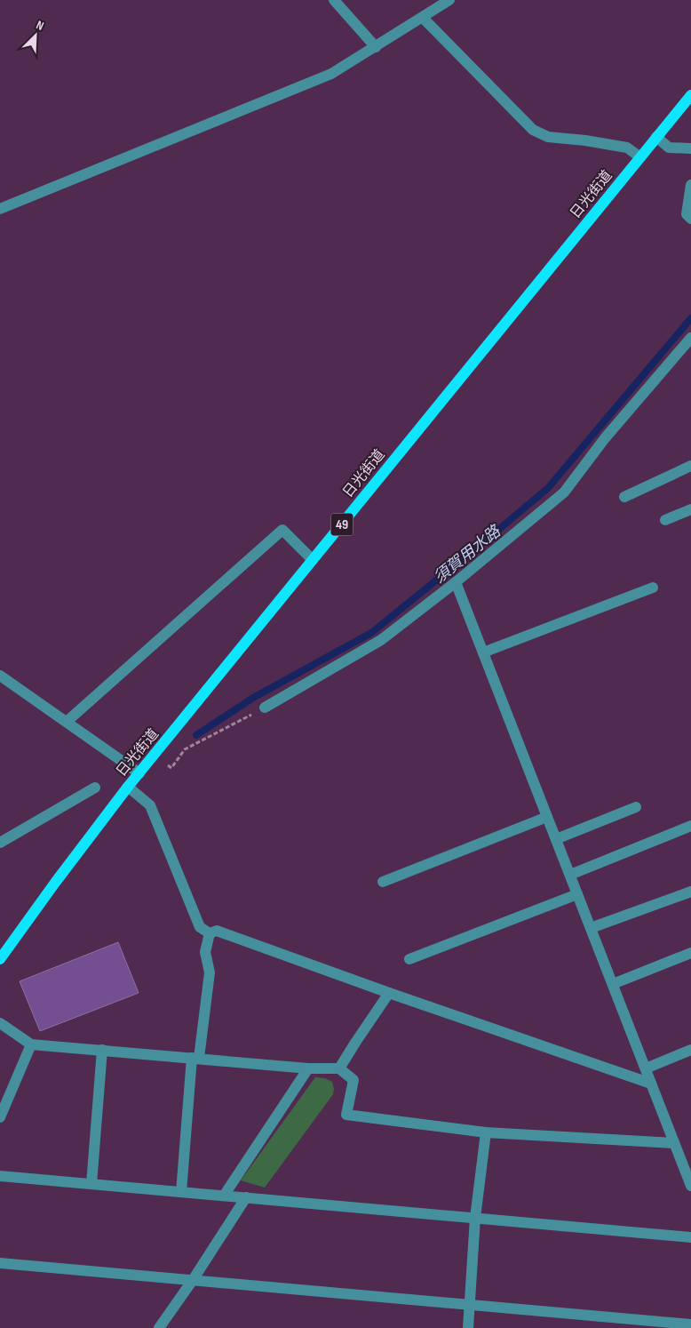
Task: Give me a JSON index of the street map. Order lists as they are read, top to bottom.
{
  "streets": {
    "main road": ["日光街道", "49"]
  },
  "water": ["須賀用水路"],
  "north": "top right"
}
